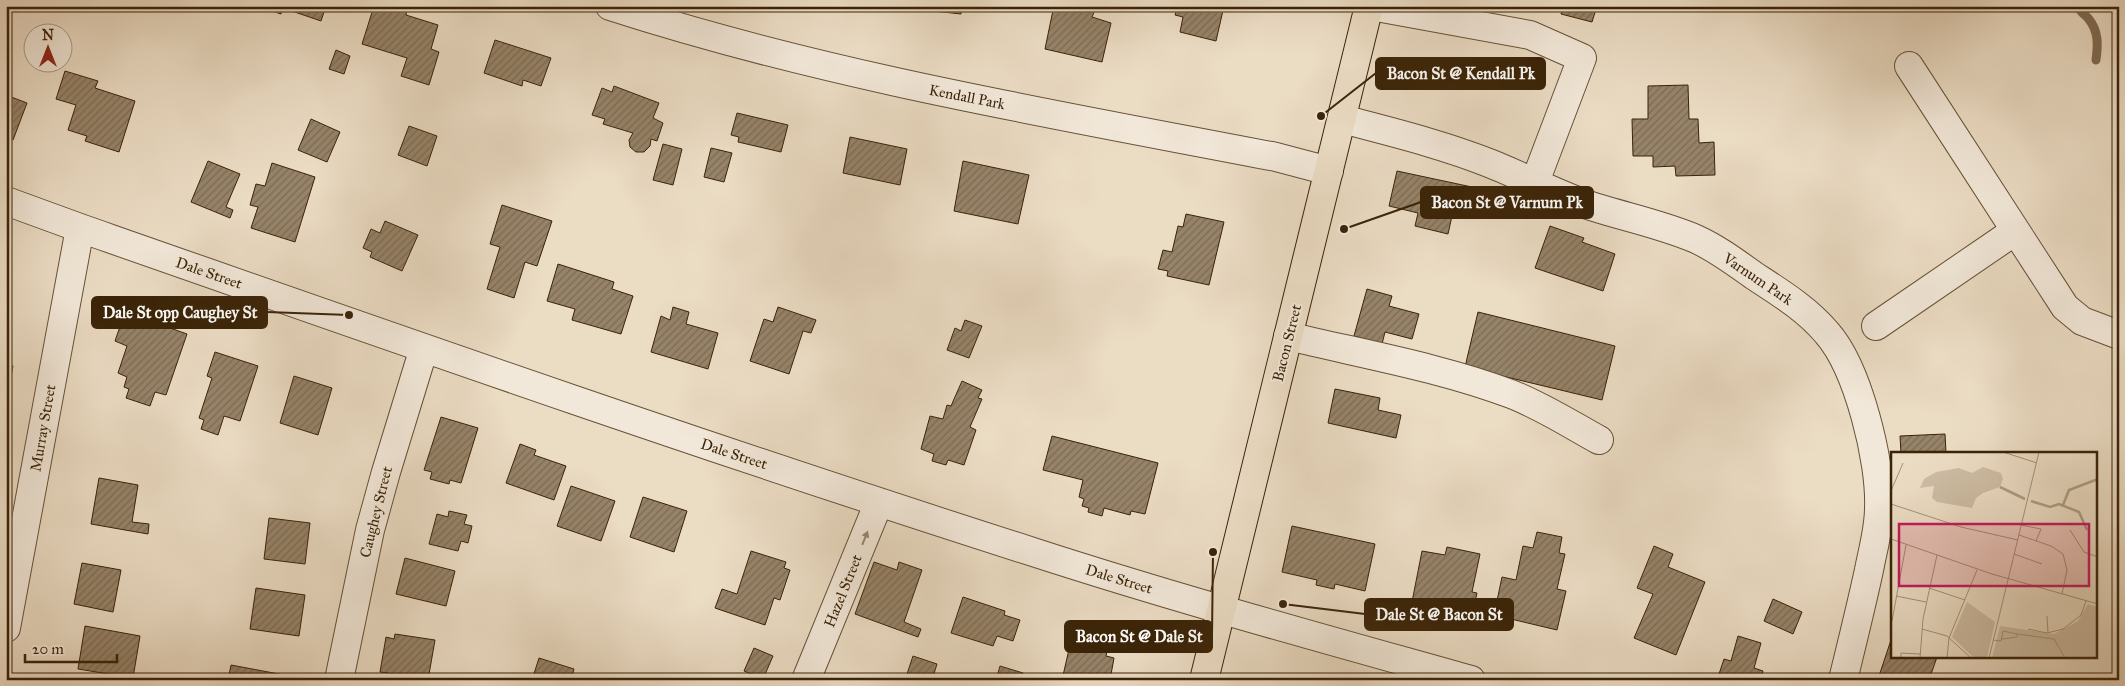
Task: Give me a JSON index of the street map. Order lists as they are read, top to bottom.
{
  "streets": {
    "main road": ["Bacon Street"],
    "street": [
      "Kendall Park",
      "Dale Street",
      "Varnum Park",
      "Murray Street",
      "Caughey Street",
      "Hazel Street"
    ]
  },
  "crossings": [
    ["Kendall Park", "Bacon Street"],
    ["Dale Street", "Bacon Street"],
    ["Dale Street", "Murray Street"],
    ["Dale Street", "Caughey Street"],
    ["Dale Street", "Hazel Street"],
    ["Varnum Park", "Bacon Street"]
  ],
  "one_way": ["Hazel Street"],
  "places": [
    "Bacon St @ Kendall Pk",
    "Bacon St @ Varnum Pk",
    "Dale St opp Caughey St",
    "Bacon St @ Dale St",
    "Dale St @ Bacon St"
  ],
  "scale_bar": "20 m",
  "north": "top"
}
